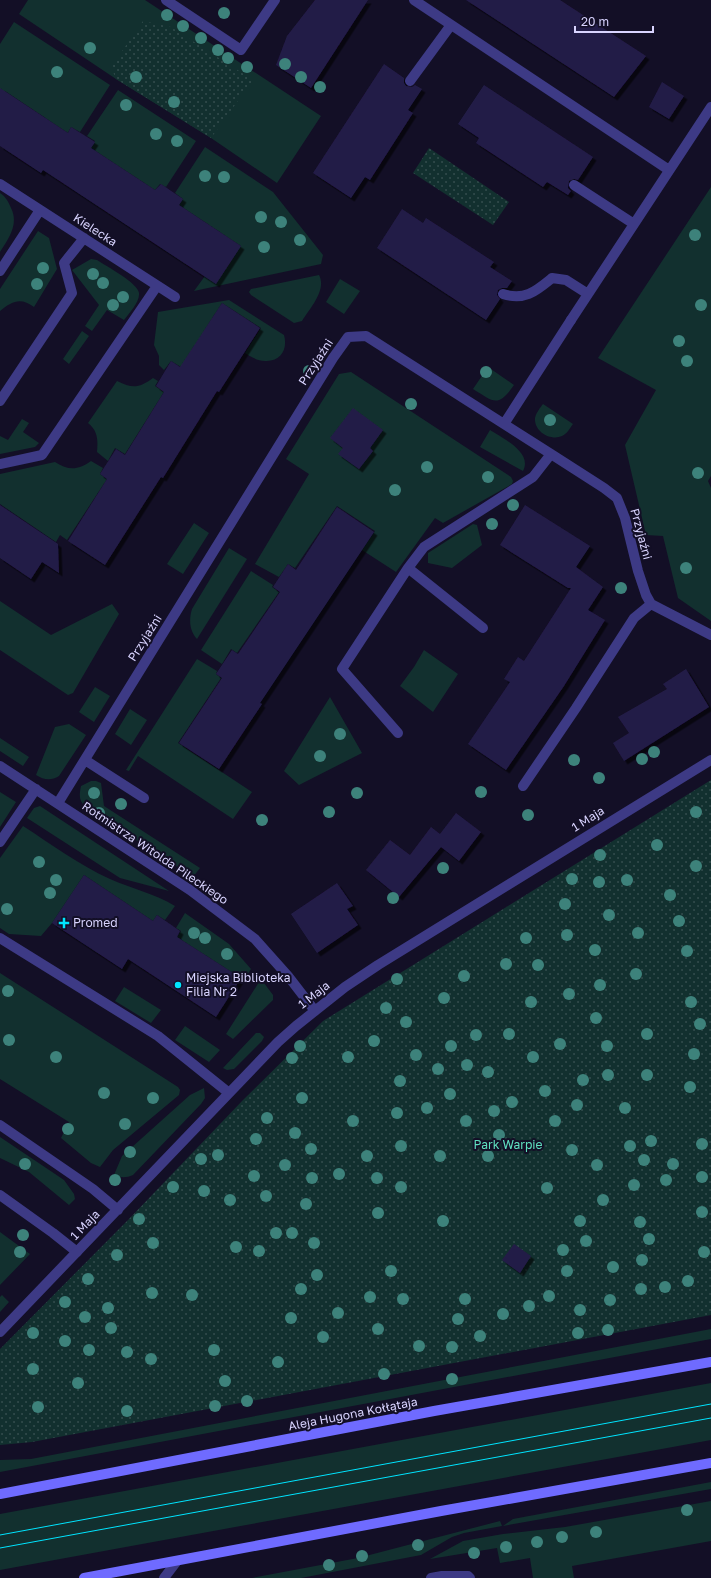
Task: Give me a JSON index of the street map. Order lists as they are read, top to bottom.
{
  "streets": {
    "main road": ["Aleja Hugona Kołłątaja"],
    "street": [
      "Kielecka",
      "Przyjaźni",
      "1 Maja",
      "Rotmistrza Witolda Pileckiego"
    ]
  },
  "crossings": [
    ["Przyjaźni", "Rotmistrza Witolda Pileckiego"],
    ["1 Maja", "Rotmistrza Witolda Pileckiego"]
  ],
  "parks": ["Park Warpie"],
  "places": {
    "health": ["Promed"],
    "other": ["Miejska Biblioteka Filia Nr 2"]
  },
  "scale_bar": "20 m"
}
